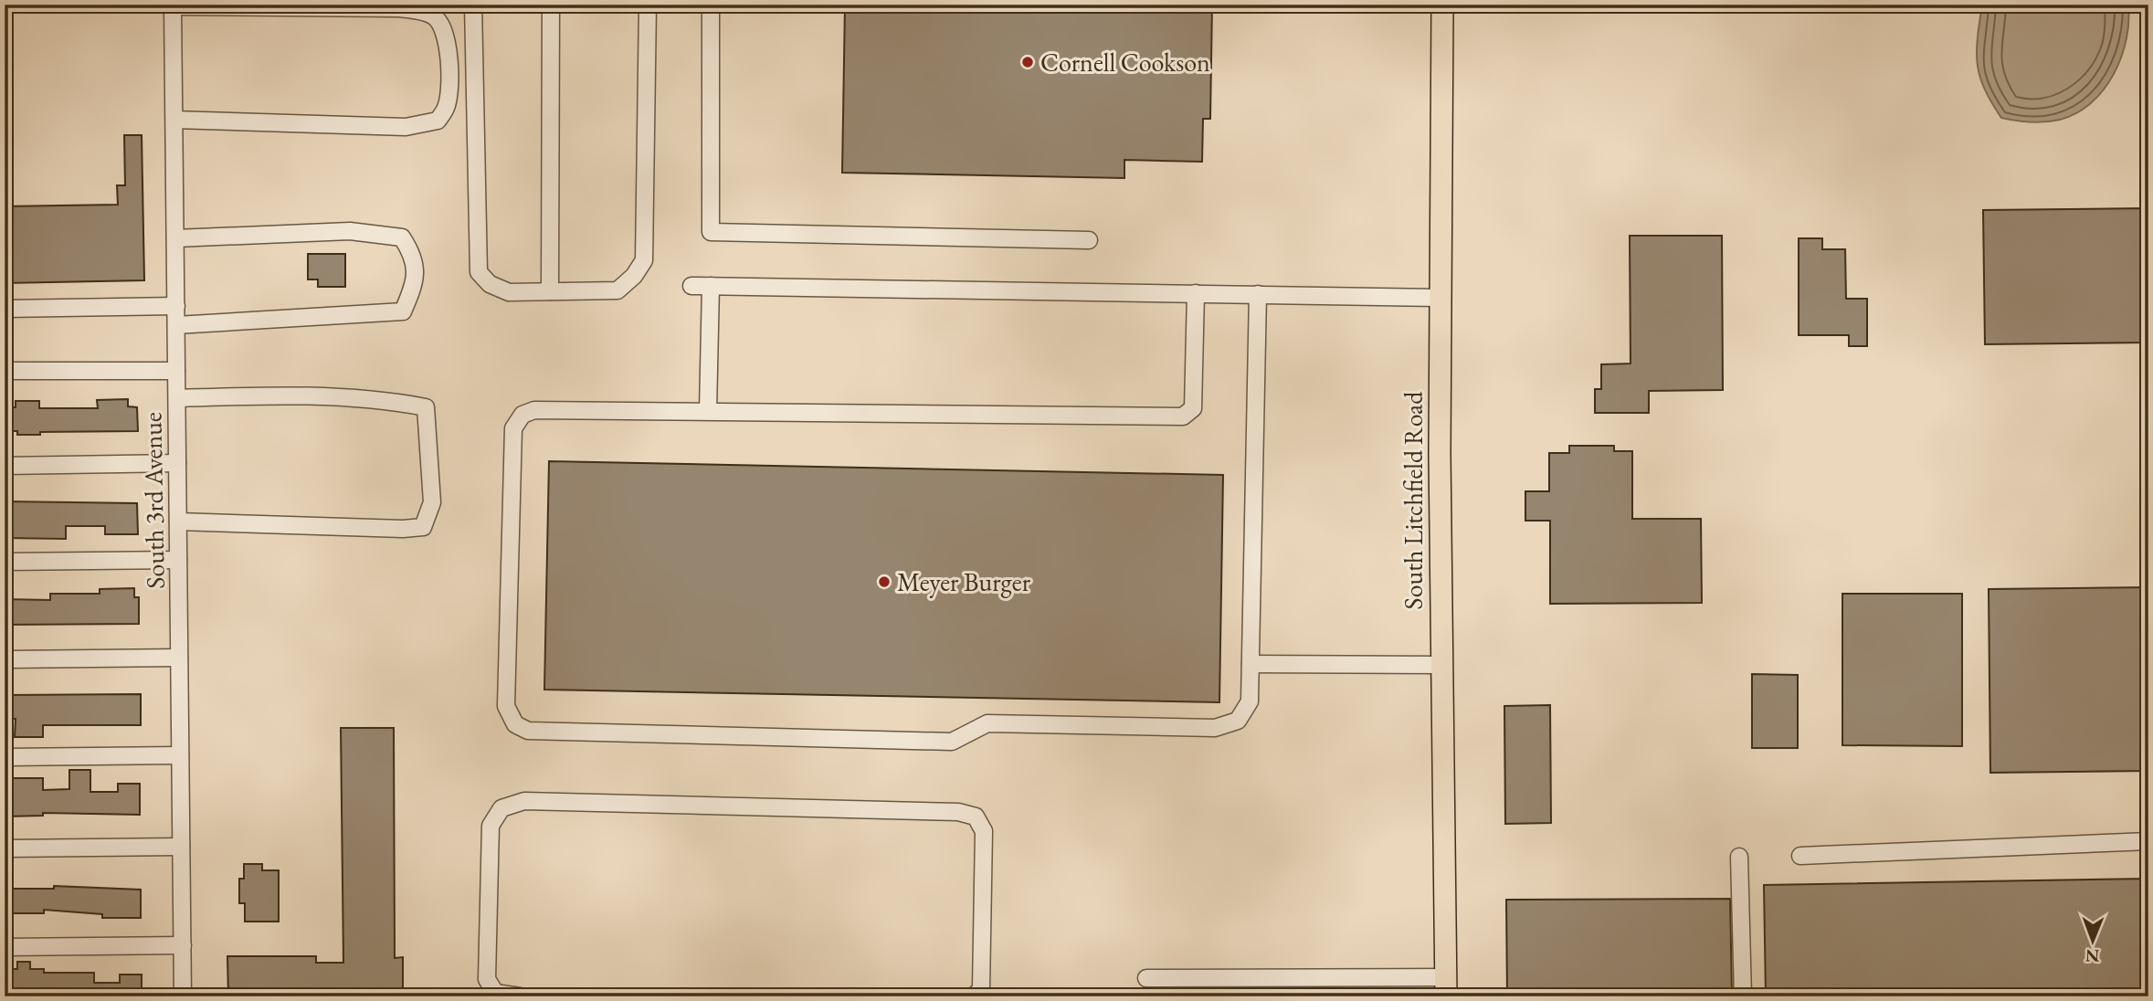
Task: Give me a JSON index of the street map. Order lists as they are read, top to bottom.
{
  "streets": {
    "main road": ["South Litchfield Road"],
    "street": ["South 3rd Avenue"]
  },
  "places": ["Cornell Cookson", "Meyer Burger"],
  "north": "bottom"
}
